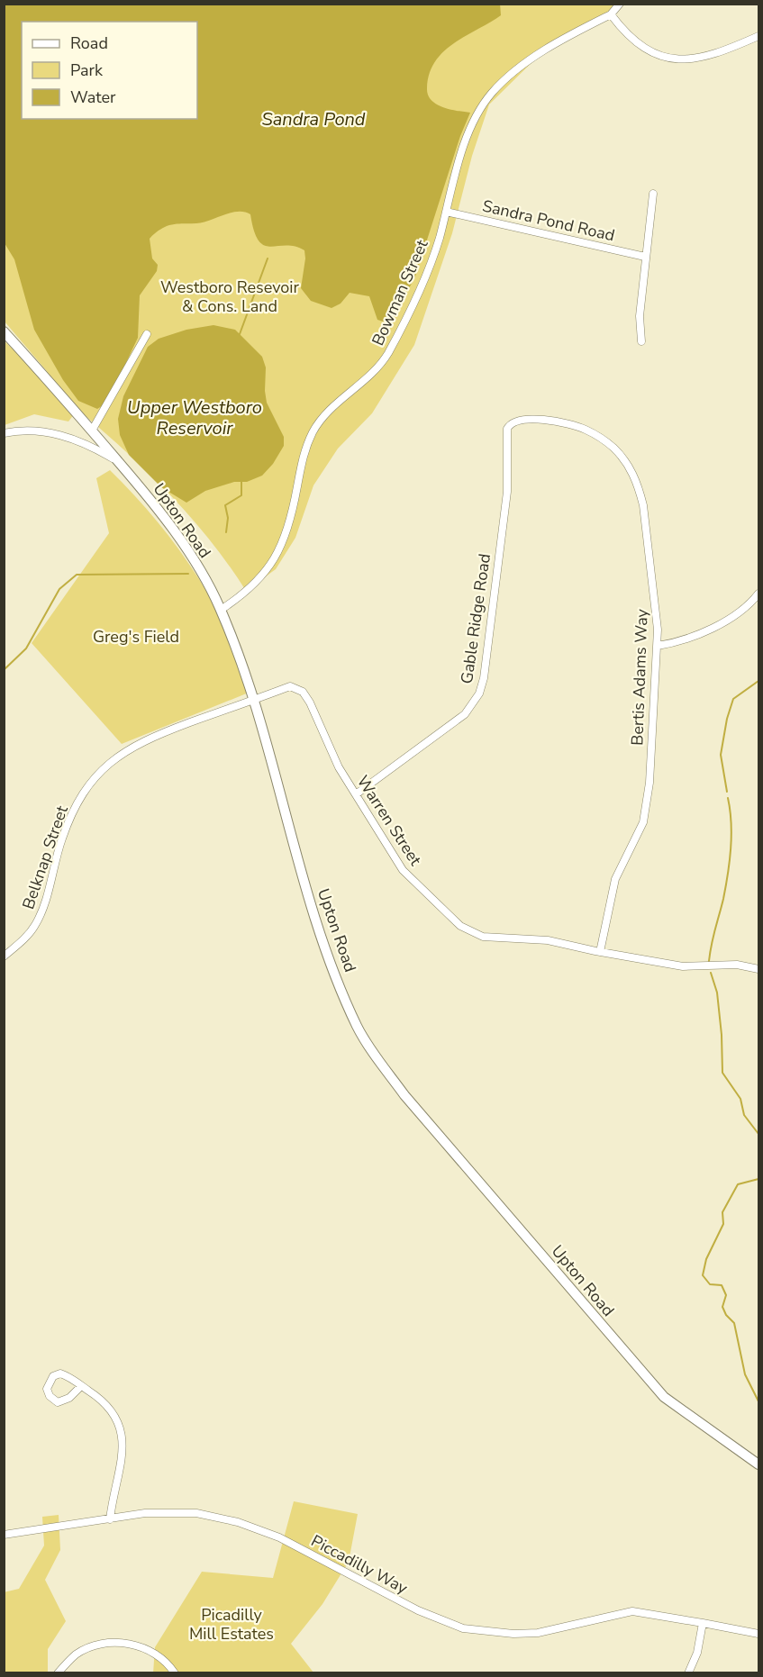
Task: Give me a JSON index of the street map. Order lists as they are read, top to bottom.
{
  "streets": {
    "main road": ["Upton Road"],
    "street": [
      "Sandra Pond Road",
      "Bowman Street",
      "Gable Ridge Road",
      "Bertis Adams Way",
      "Warren Street",
      "Belknap Street",
      "Piccadilly Way"
    ]
  },
  "crossings": [
    ["Sandra Pond Road", "Bowman Street"],
    ["Bowman Street", "Upton Road"],
    ["Upton Road", "Warren Street"],
    ["Upton Road", "Belknap Street"],
    ["Gable Ridge Road", "Bertis Adams Way"],
    ["Gable Ridge Road", "Warren Street"],
    ["Bertis Adams Way", "Warren Street"],
    ["Warren Street", "Belknap Street"]
  ],
  "water": ["Sandra Pond", "Upper Westboro Reservoir"],
  "parks": ["Westboro Resevoir & Cons. Land", "Greg's Field", "Picadilly Mill Estates"],
  "legend": ["Road", "Park", "Water"]
}
